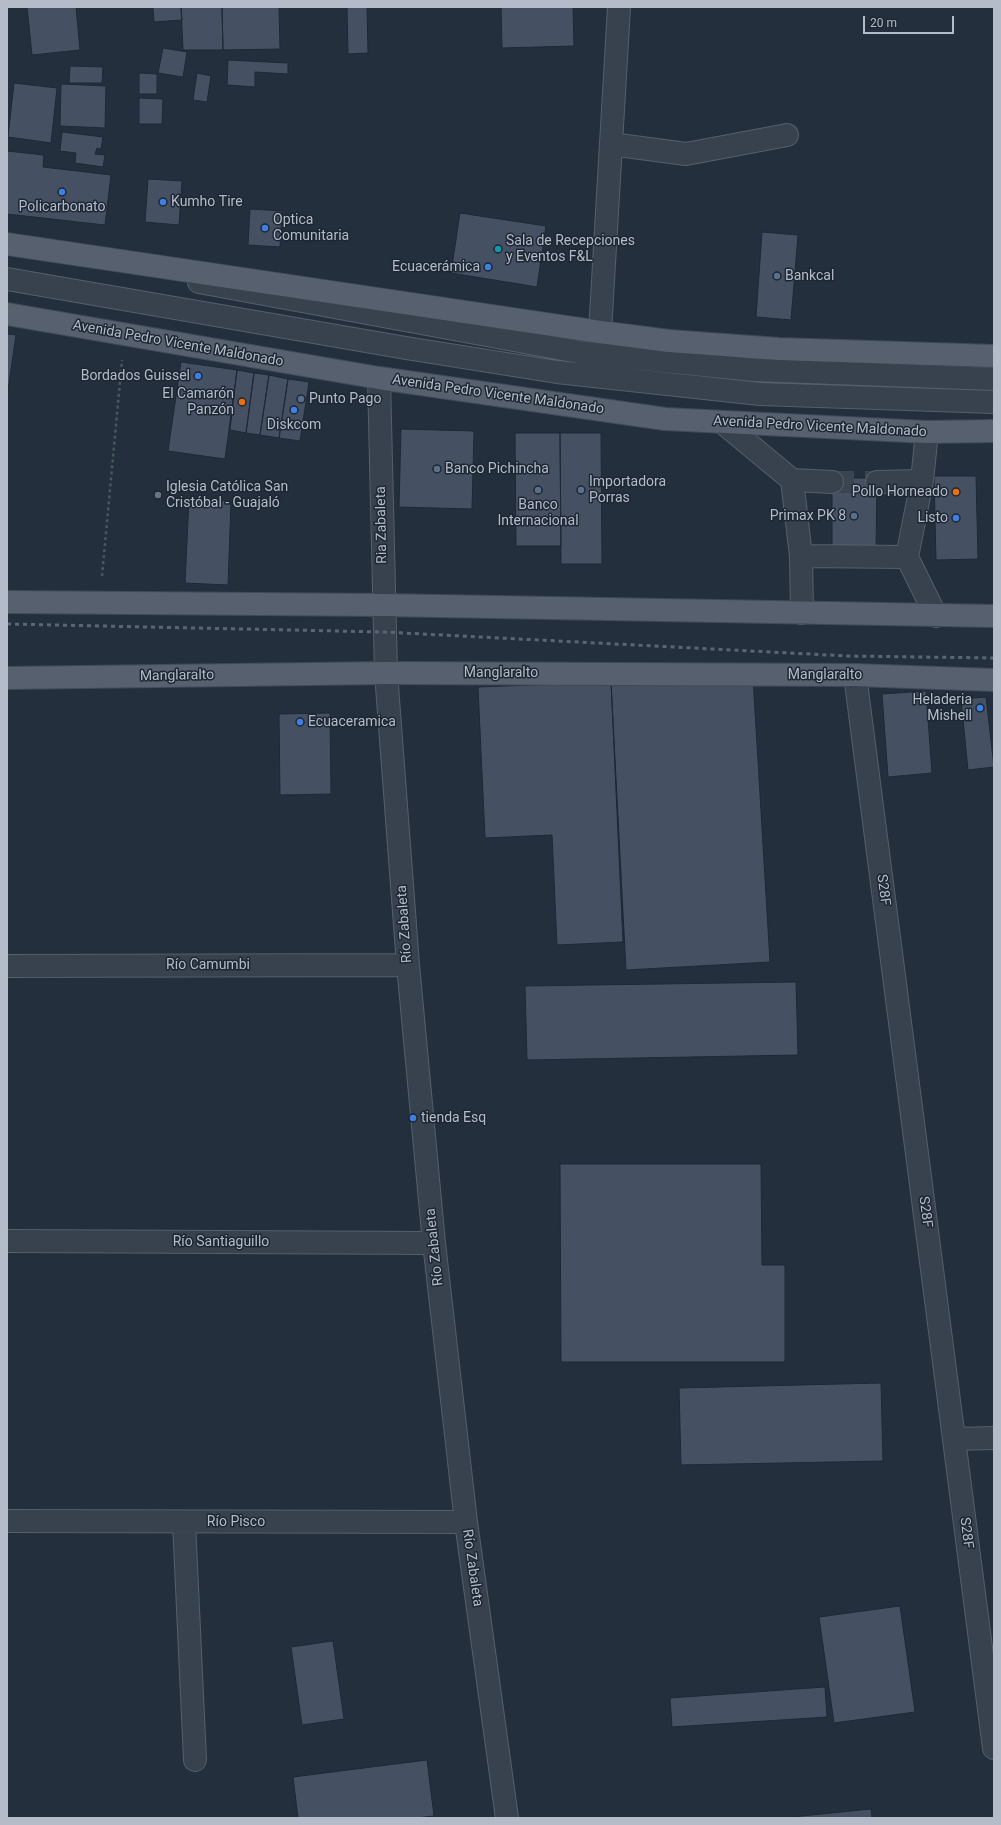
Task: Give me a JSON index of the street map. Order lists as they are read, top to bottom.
{
  "streets": {
    "main road": ["Avenida Pedro Vicente Maldonado", "Manglaralto"],
    "street": [
      "Ria Zabaleta",
      "S28F",
      "Río Zabaleta",
      "Río Camumbi",
      "Río Santiaguillo",
      "Río Pisco"
    ]
  },
  "crossings": [
    ["Avenida Pedro Vicente Maldonado", "Ria Zabaleta"],
    ["Ria Zabaleta", "Manglaralto"],
    ["Ria Zabaleta", "Río Zabaleta"],
    ["Manglaralto", "S28F"],
    ["Manglaralto", "Río Zabaleta"],
    ["Río Zabaleta", "Río Camumbi"],
    ["Río Zabaleta", "Río Santiaguillo"],
    ["Río Zabaleta", "Río Pisco"]
  ],
  "places": [
    "Policarbonato",
    "Kumho Tire",
    "Optica Comunitaria",
    "Sala de Recepciones y Eventos F&L",
    "Ecuacerámica",
    "Bankcal",
    "Bordados Guissel",
    "Punto Pago",
    "El Camarón Panzón",
    "Diskcom",
    "Banco Pichincha",
    "Banco Internacional",
    "Importadora Porras",
    "Pollo Horneado",
    "Iglesia Católica San Cristóbal - Guajaló",
    "Primax PK 8",
    "Listo",
    "Heladeria Mishell",
    "Ecuaceramica",
    "tienda Esq"
  ],
  "scale_bar": "20 m"
}
